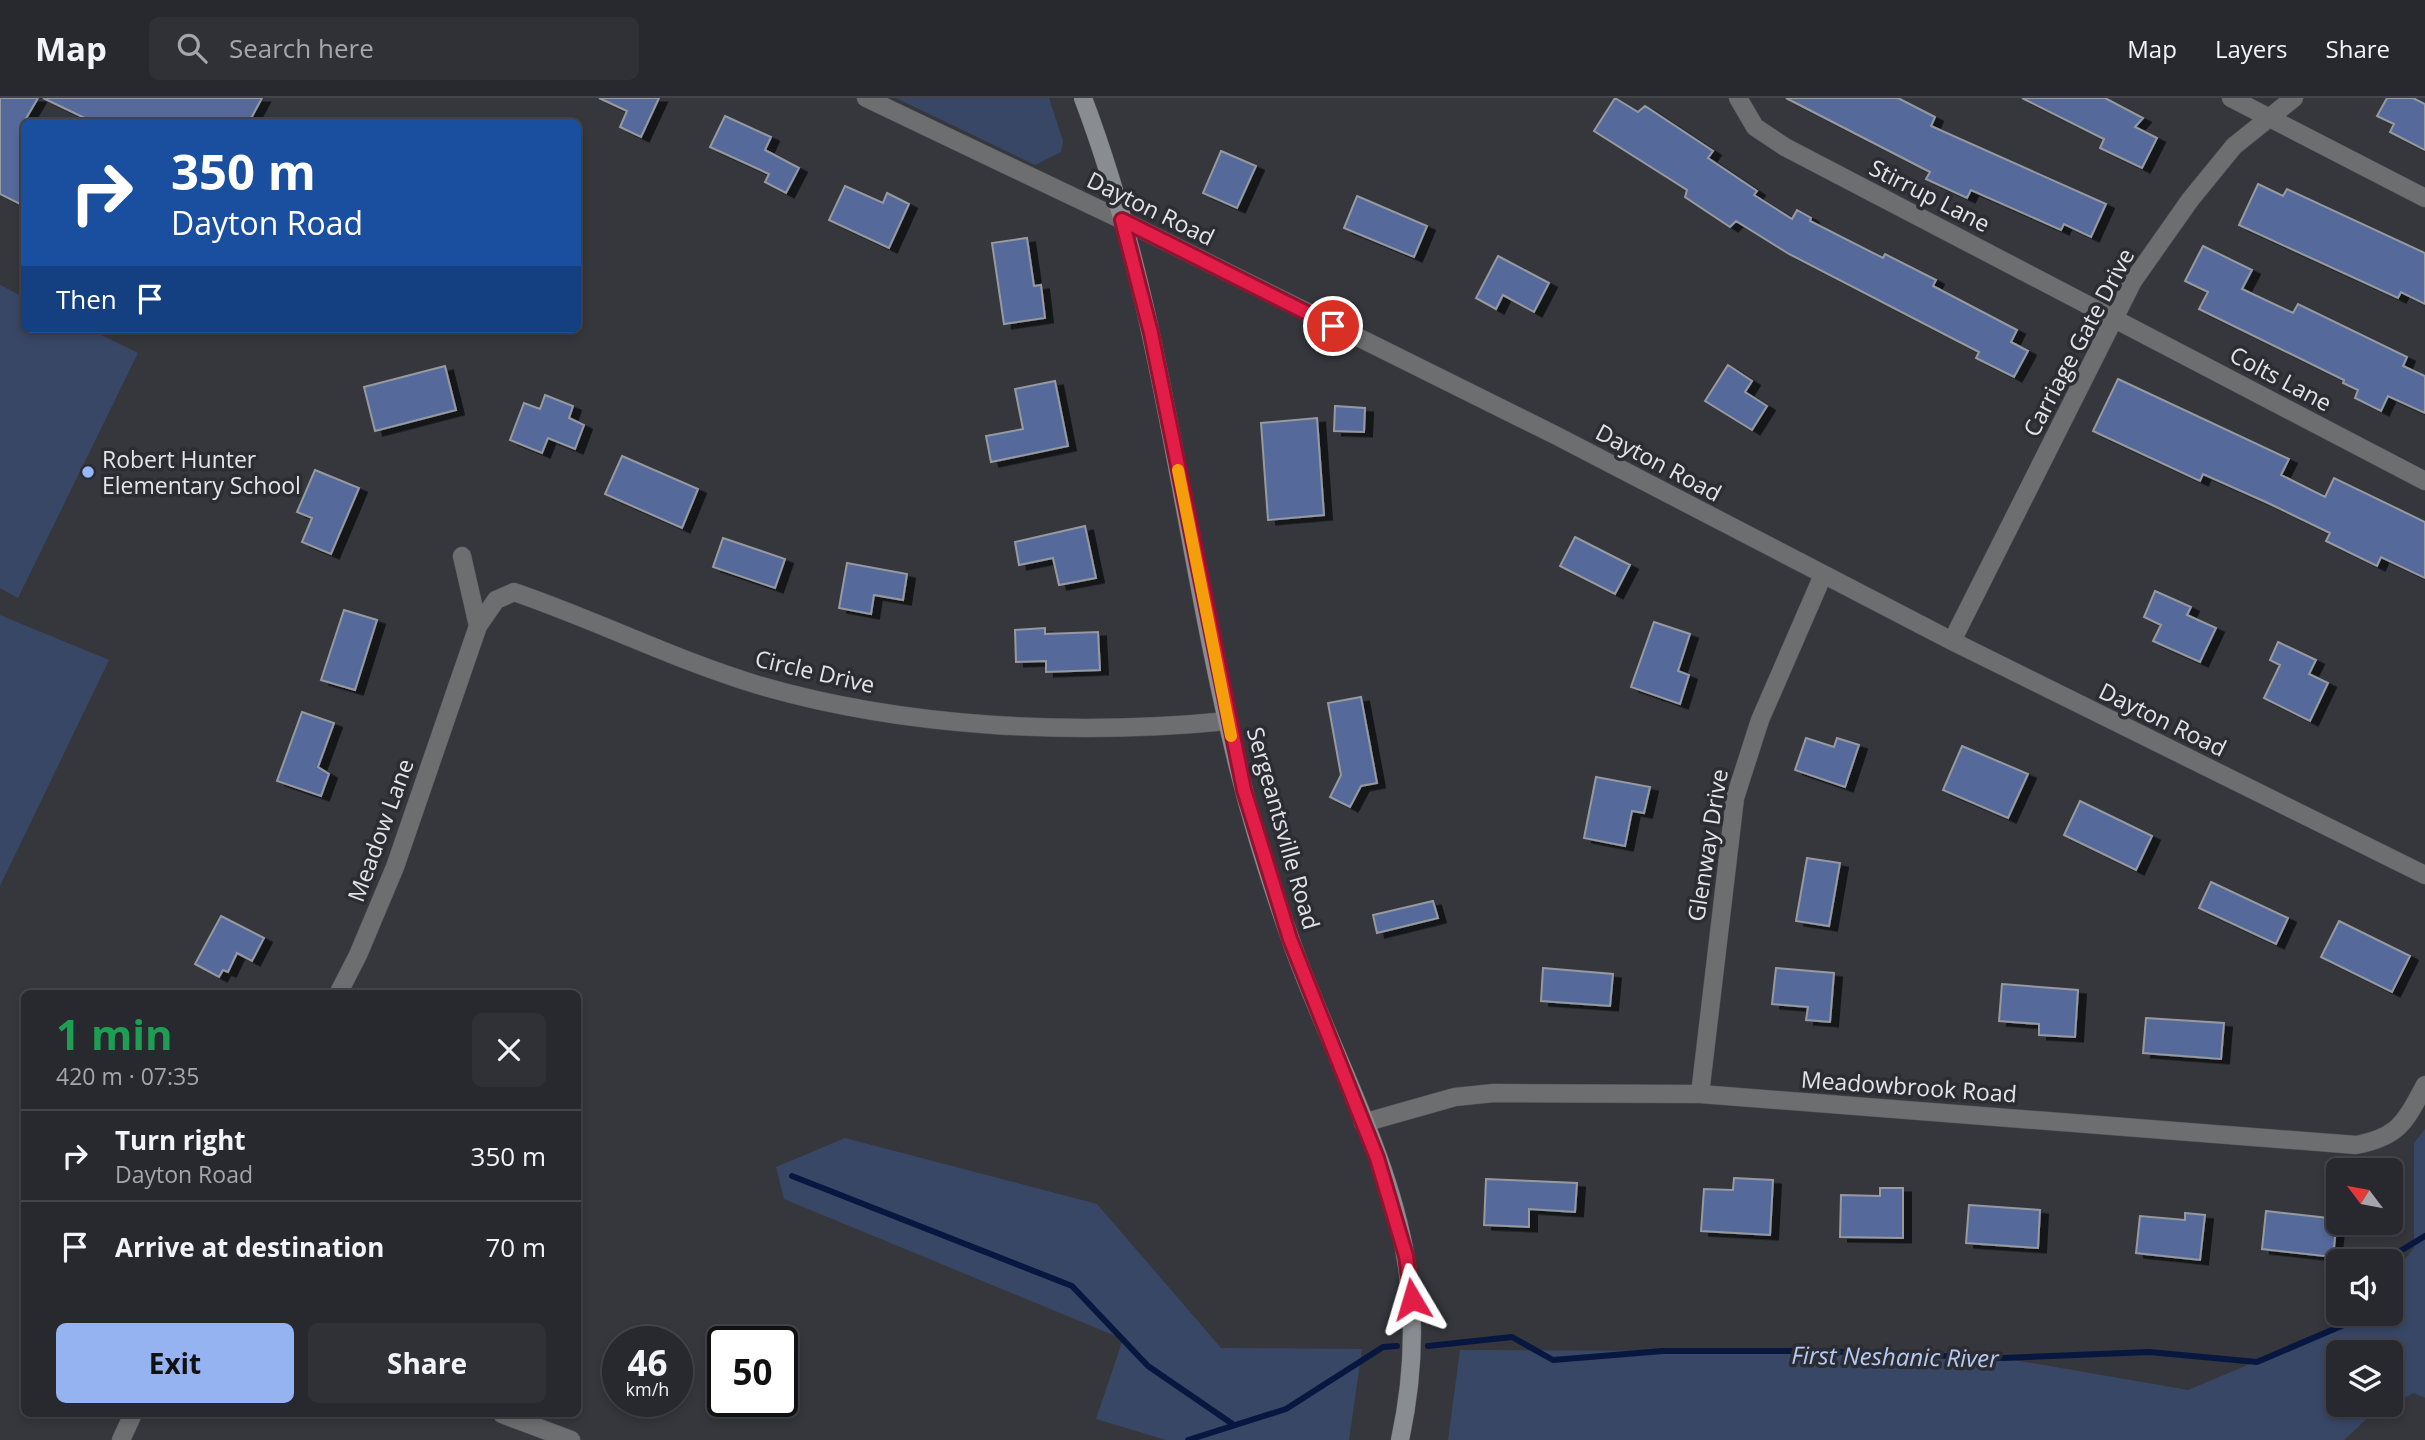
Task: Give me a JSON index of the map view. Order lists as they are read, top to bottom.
{
  "streets": {
    "main road": ["Sergeantsville Road"],
    "street": [
      "Stirrup Lane",
      "Dayton Road",
      "Carriage Gate Drive",
      "Colts Lane",
      "Circle Drive",
      "Meadow Lane",
      "Glenway Drive",
      "Meadowbrook Road"
    ]
  },
  "crossings": [
    ["Stirrup Lane", "Carriage Gate Drive"],
    ["Stirrup Lane", "Colts Lane"],
    ["Dayton Road", "Carriage Gate Drive"],
    ["Dayton Road", "Sergeantsville Road"],
    ["Dayton Road", "Glenway Drive"],
    ["Carriage Gate Drive", "Colts Lane"],
    ["Circle Drive", "Sergeantsville Road"],
    ["Circle Drive", "Meadow Lane"],
    ["Sergeantsville Road", "Meadowbrook Road"],
    ["Glenway Drive", "Meadowbrook Road"]
  ],
  "water": ["First Neshanic River"],
  "places": ["Robert Hunter Elementary School"],
  "north": "top left",
  "page": {
    "header": "Map",
    "search": "Search here",
    "nav": ["Map", "Layers", "Share"],
    "turn": ["350 m", "Dayton Road"],
    "then": "Then",
    "heading": ["1 min", "420 m · 07:35"],
    "list": [
      {
        "name": "Turn right",
        "note": "Dayton Road",
        "value": "350 m"
      },
      {
        "name": "Arrive at destination",
        "value": "70 m"
      }
    ],
    "buttons": ["Exit", "Share"],
    "speed": "46 km/h",
    "limit": "50"
  }
}
